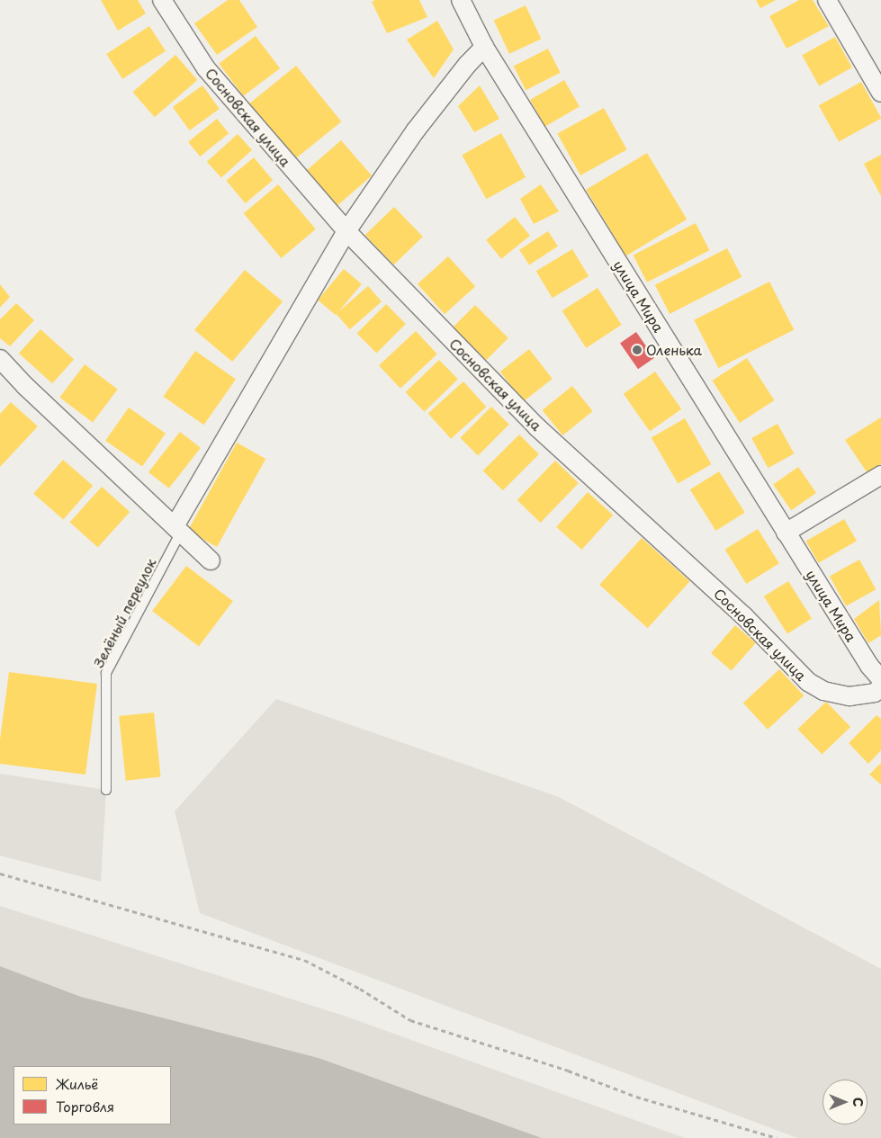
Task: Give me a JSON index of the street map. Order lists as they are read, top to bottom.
{
  "streets": {
    "street": ["Сосновская улица", "улица Мира"],
    "lane": ["Зелёный переулок"]
  },
  "places": ["Оленька"],
  "legend": ["Жильё", "Торговля"],
  "north": "right"
}
